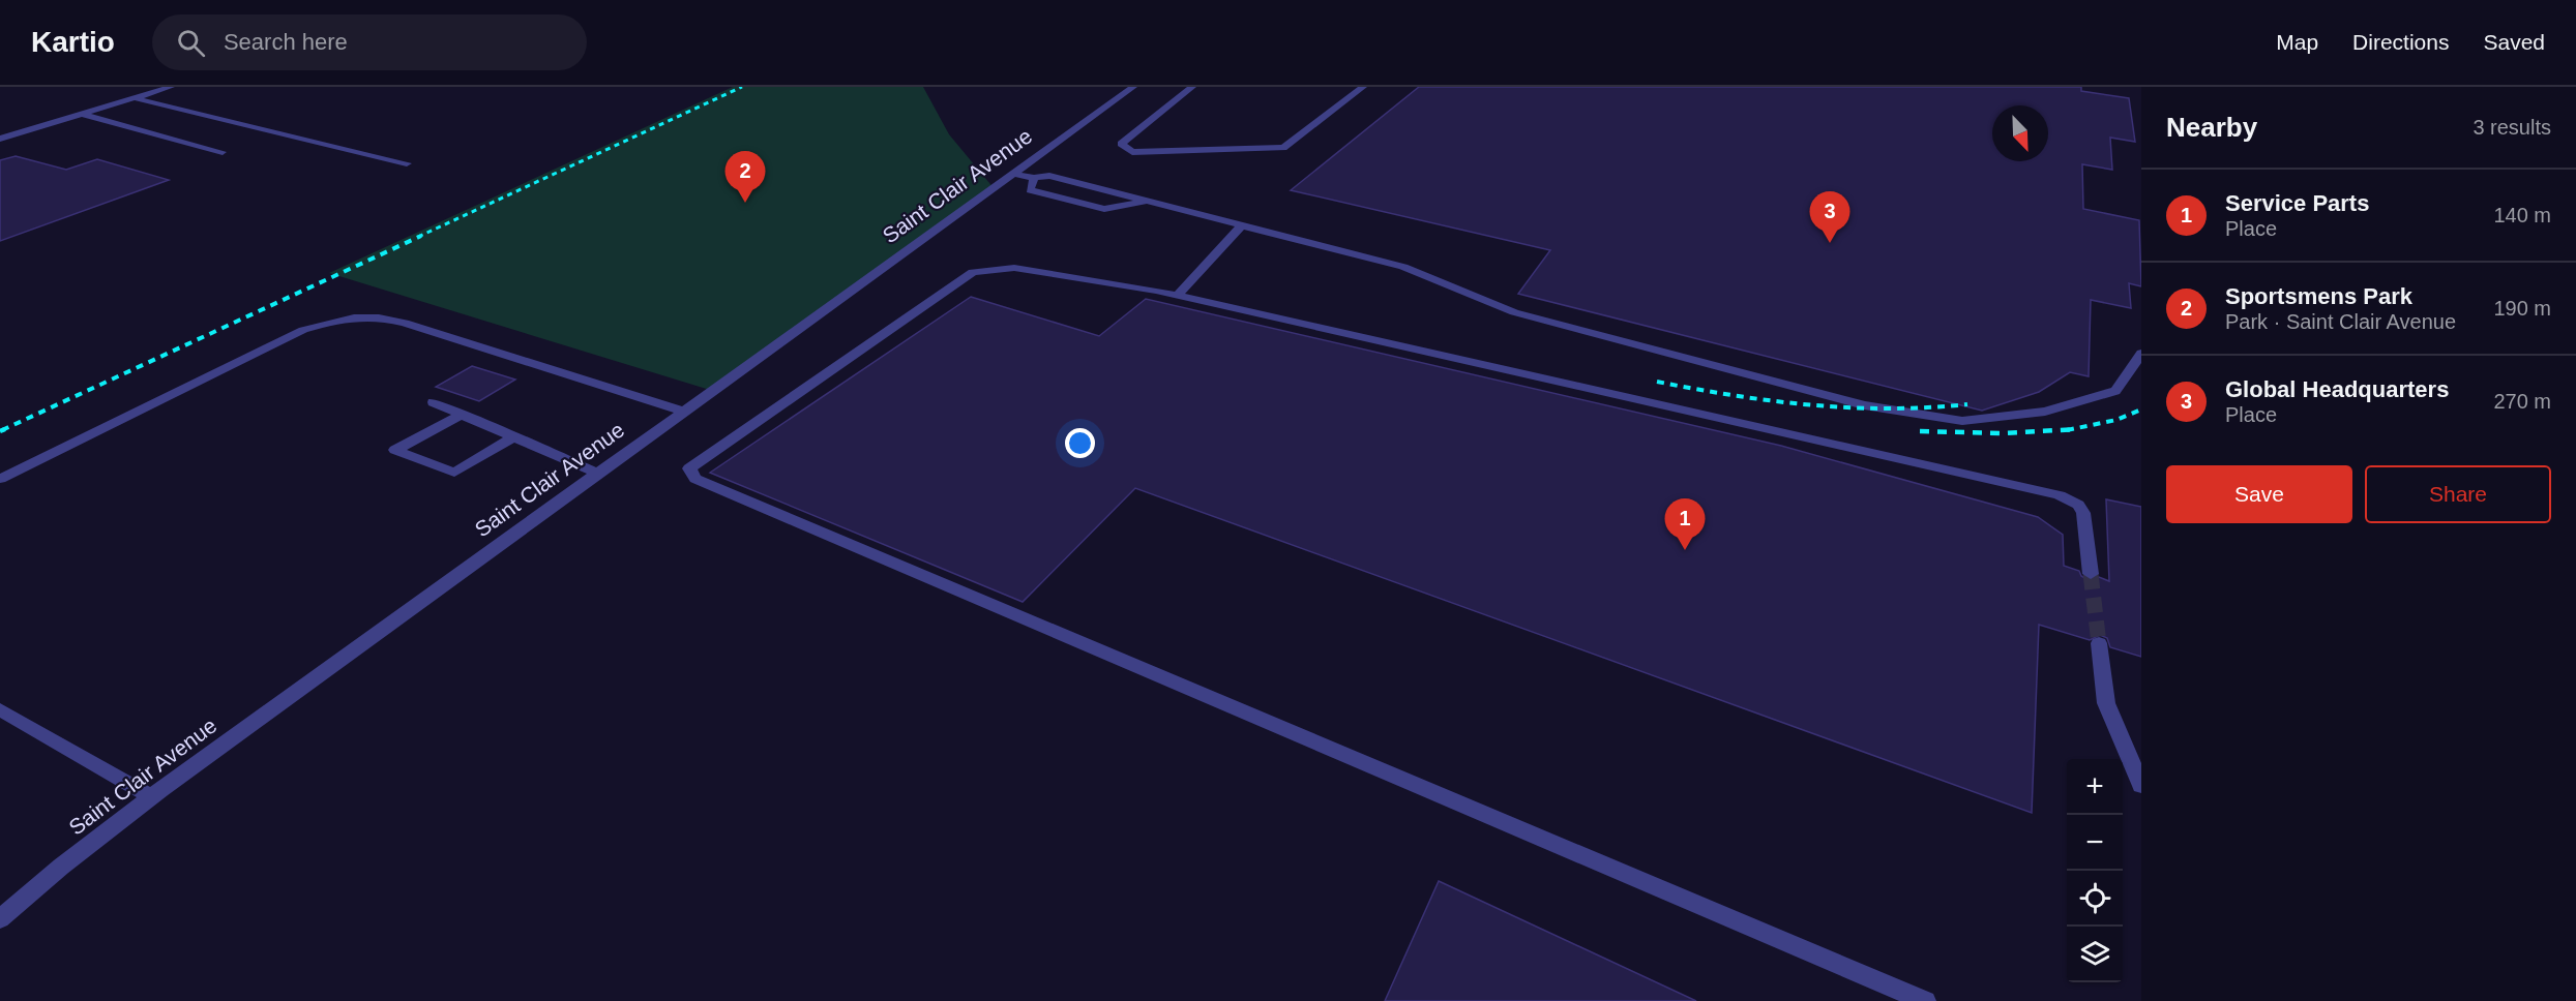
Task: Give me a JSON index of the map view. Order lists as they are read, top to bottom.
{
  "streets": {
    "street": ["Saint Clair Avenue"]
  },
  "north": "bottom right",
  "page": {
    "header": "Kartio",
    "search": "Search here",
    "nav": ["Map", "Directions", "Saved"],
    "heading": ["Nearby", "3 results"],
    "pins": ["2", "3", "1"],
    "list": [
      {
        "mark": "1",
        "name": "Service Parts",
        "note": "Place",
        "value": "140 m"
      },
      {
        "mark": "2",
        "name": "Sportsmens Park",
        "note": "Park · Saint Clair Avenue",
        "value": "190 m"
      },
      {
        "mark": "3",
        "name": "Global Headquarters",
        "note": "Place",
        "value": "270 m"
      }
    ],
    "buttons": ["Save", "Share"],
    "map_buttons": ["+", "−"]
  }
}
